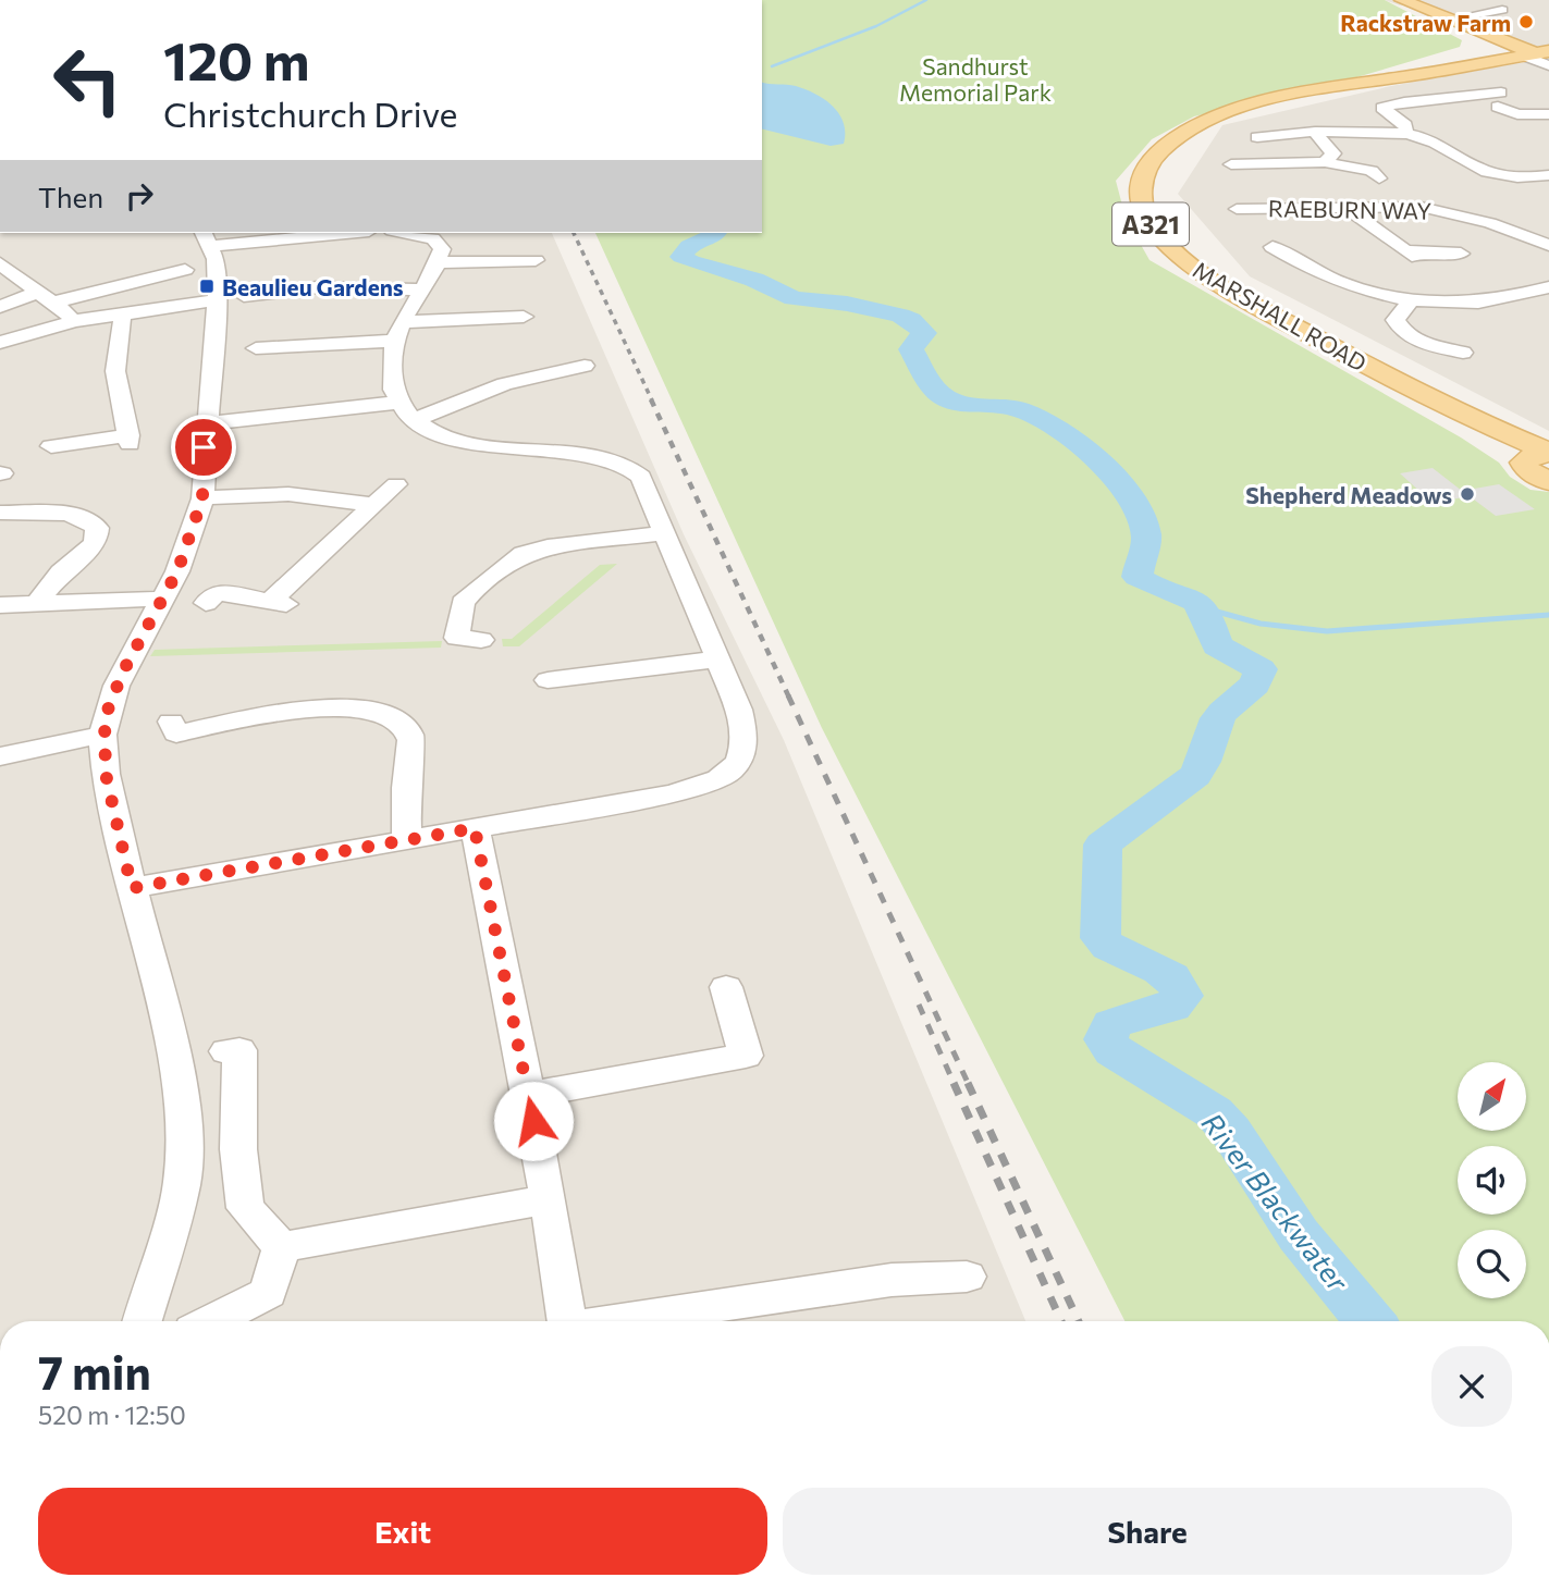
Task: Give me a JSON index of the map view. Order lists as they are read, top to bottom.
{
  "streets": {
    "main road": ["A321", "MARSHALL ROAD"],
    "street": ["RAEBURN WAY"]
  },
  "crossings": [
    ["A321", "MARSHALL ROAD"]
  ],
  "water": ["River Blackwater"],
  "parks": ["Sandhurst Memorial Park"],
  "places": {
    "other": ["Rackstraw Farm", "Shepherd Meadows"],
    "transit": ["Beaulieu Gardens"]
  },
  "north": "top right",
  "page": {
    "turn": ["120 m", "Christchurch Drive"],
    "then": "Then",
    "heading": ["7 min", "520 m · 12:50"],
    "buttons": ["Exit", "Share"]
  }
}
